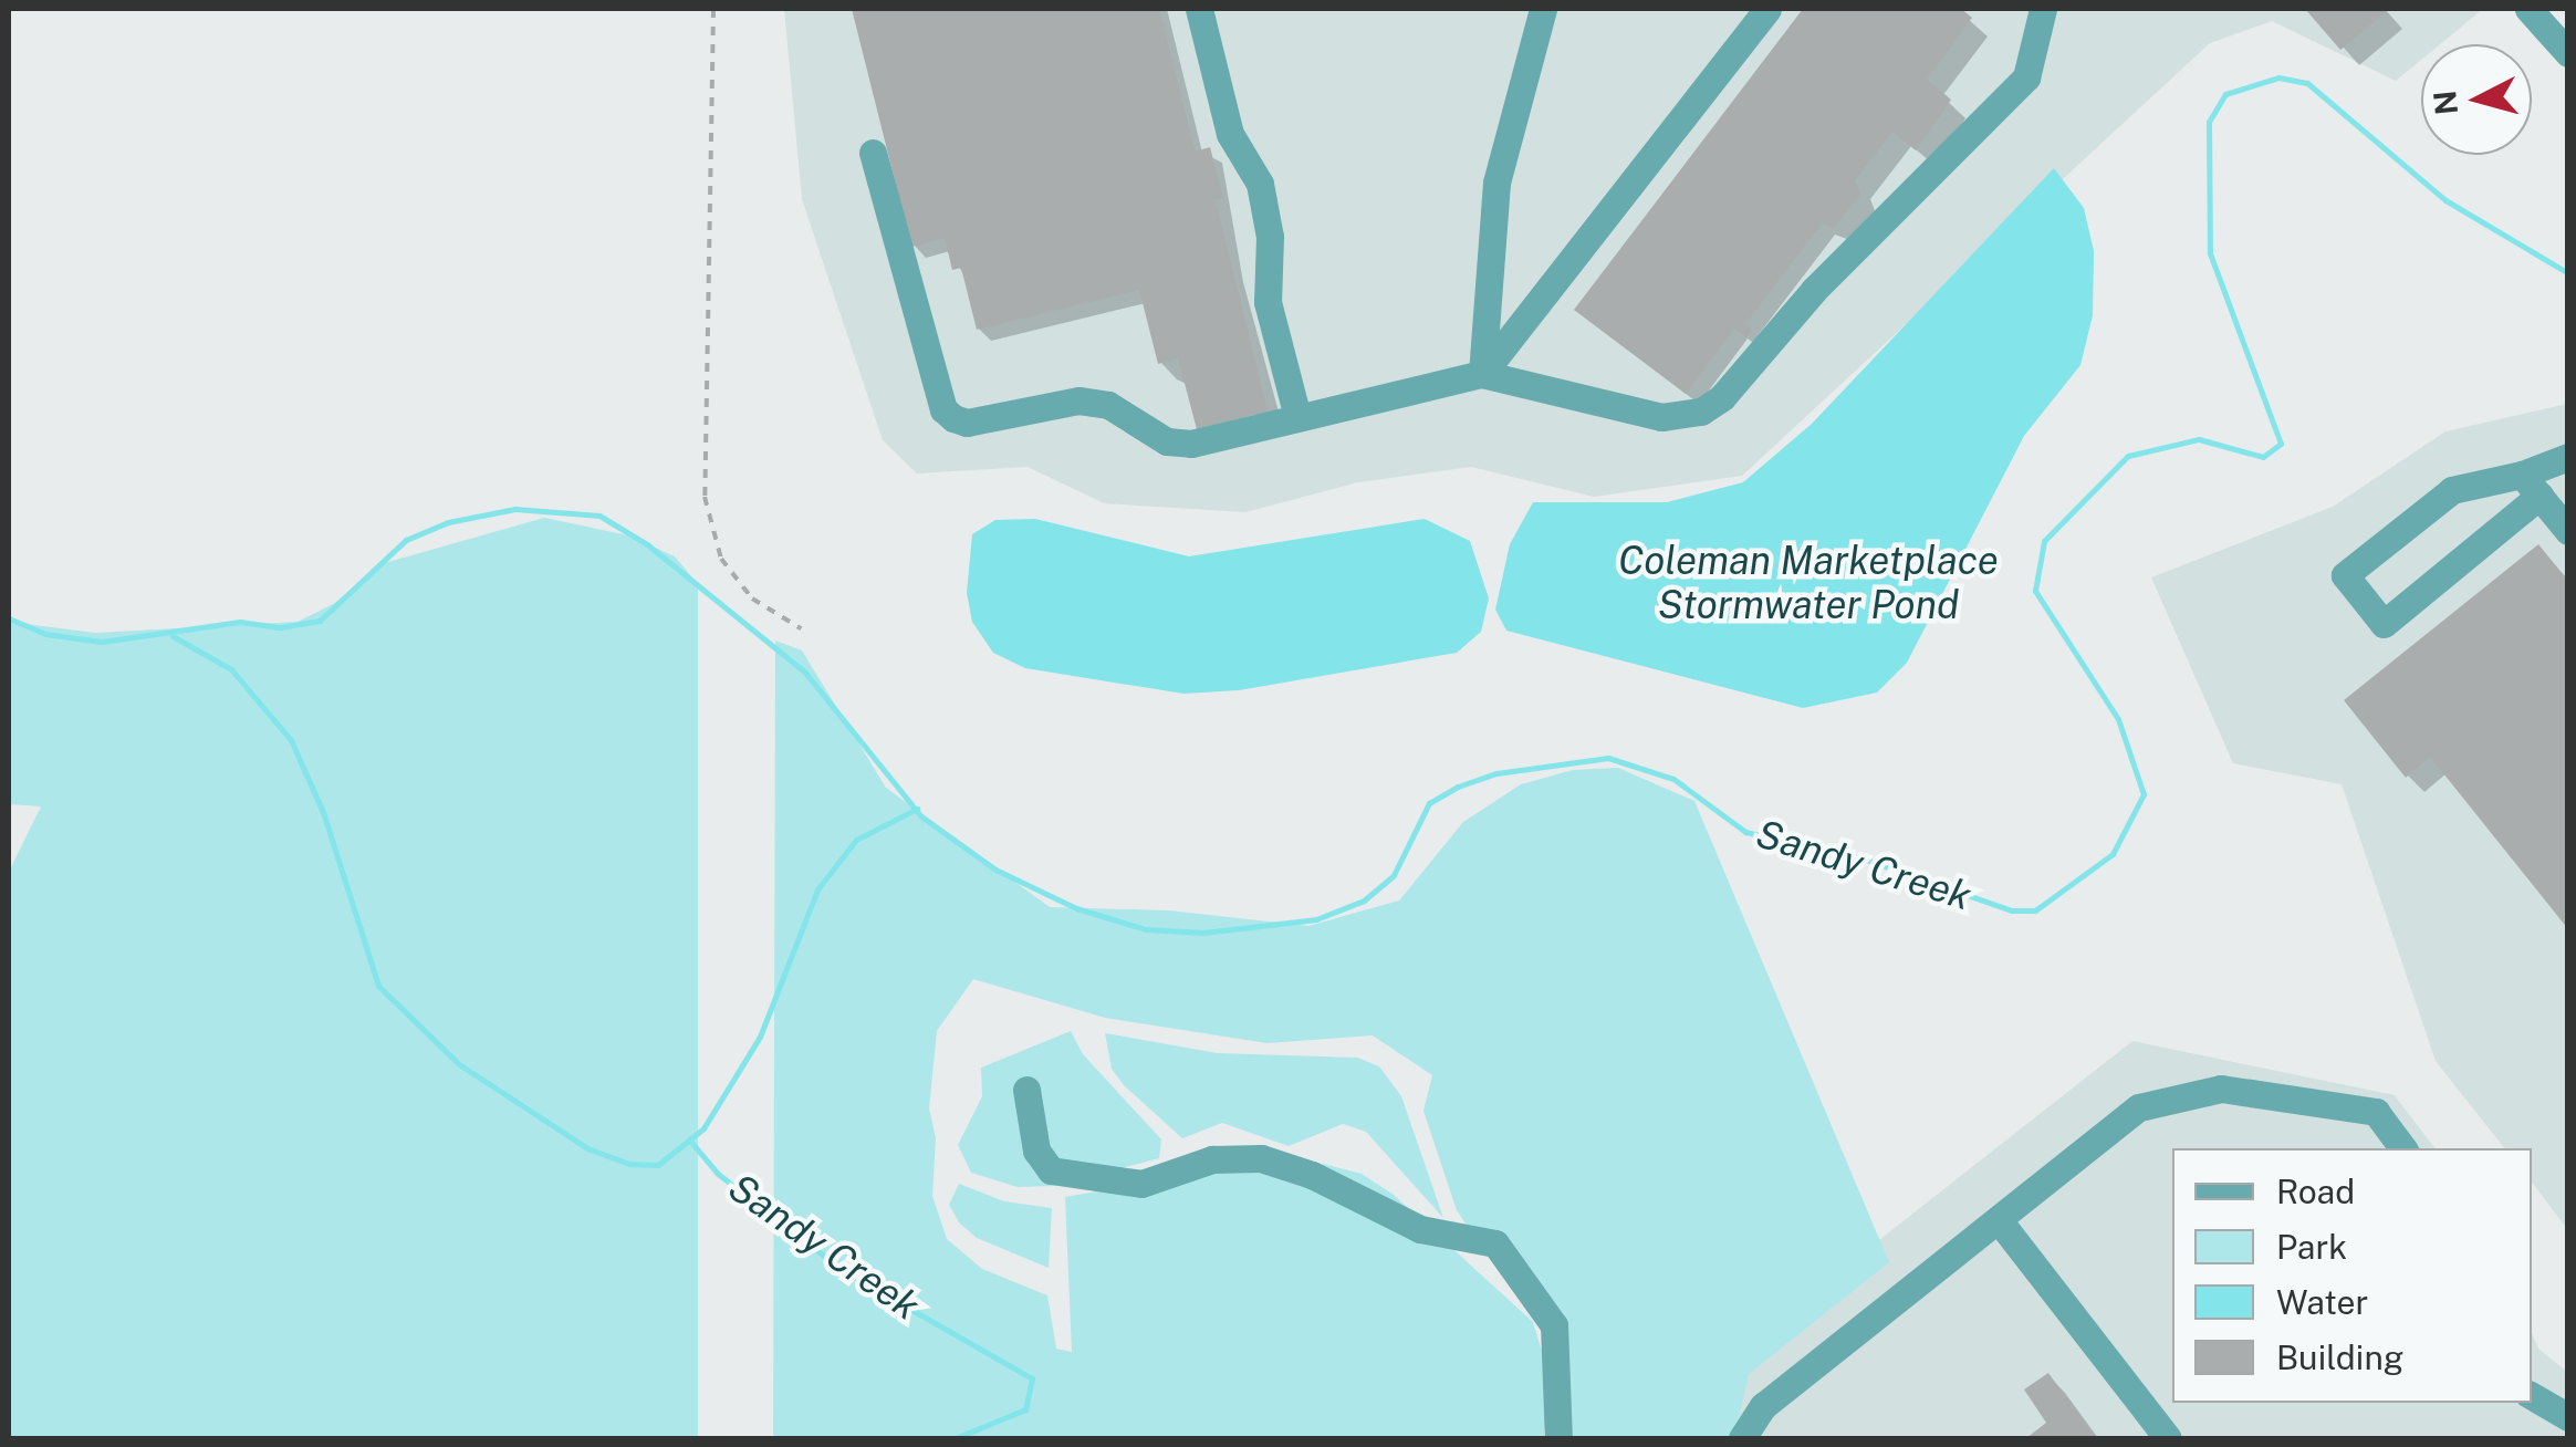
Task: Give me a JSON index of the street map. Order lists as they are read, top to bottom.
{
  "water": ["Coleman Marketplace Stormwater Pond", "Sandy Creek"],
  "legend": [
    "Road",
    "Park",
    "Water",
    "Building"
  ],
  "north": "left"
}
